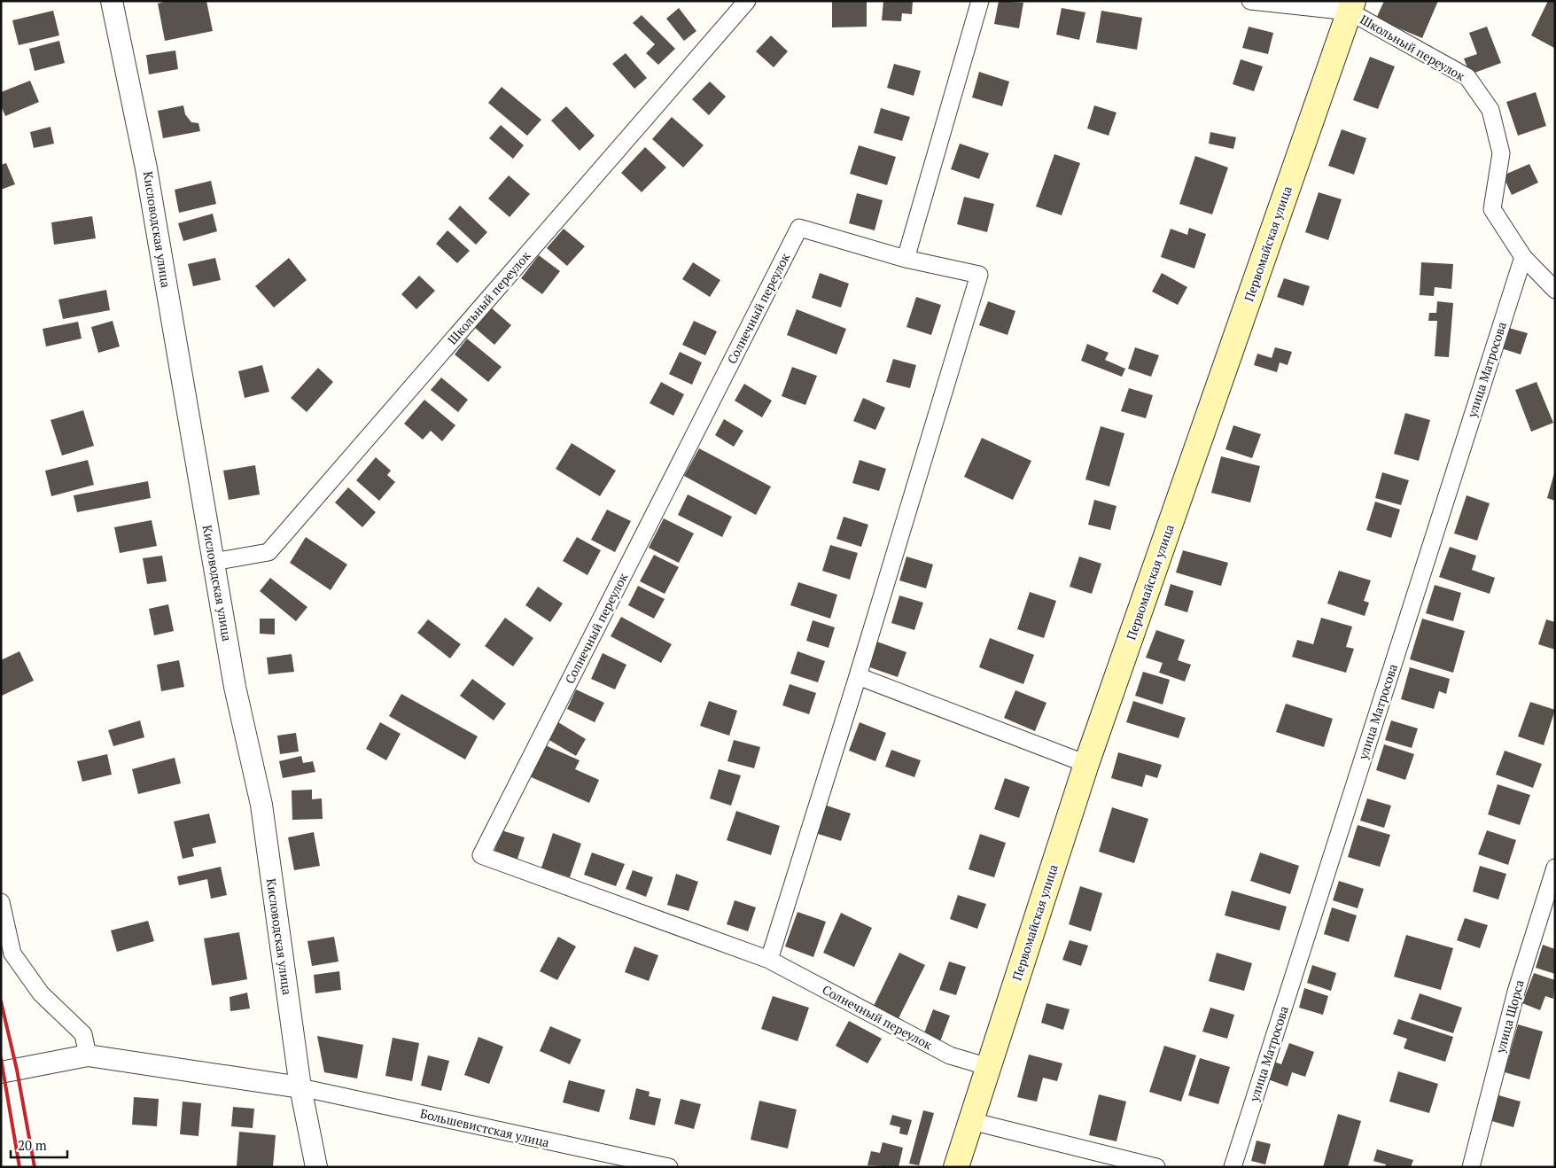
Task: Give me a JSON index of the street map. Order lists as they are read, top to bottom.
{
  "streets": {
    "main road": ["Первомайская улица"],
    "street": [
      "Школьный переулок",
      "Кисловодская улица",
      "Солнечный переулок",
      "улица Матросова",
      "улица Щорса",
      "Большевистская улица"
    ]
  },
  "crossings": [
    ["Школьный переулок", "Кисловодская улица"],
    ["Школьный переулок", "Первомайская улица"],
    ["Школьный переулок", "улица Матросова"],
    ["Кисловодская улица", "Большевистская улица"],
    ["Первомайская улица", "Солнечный переулок"]
  ],
  "scale_bar": "20 m"
}
